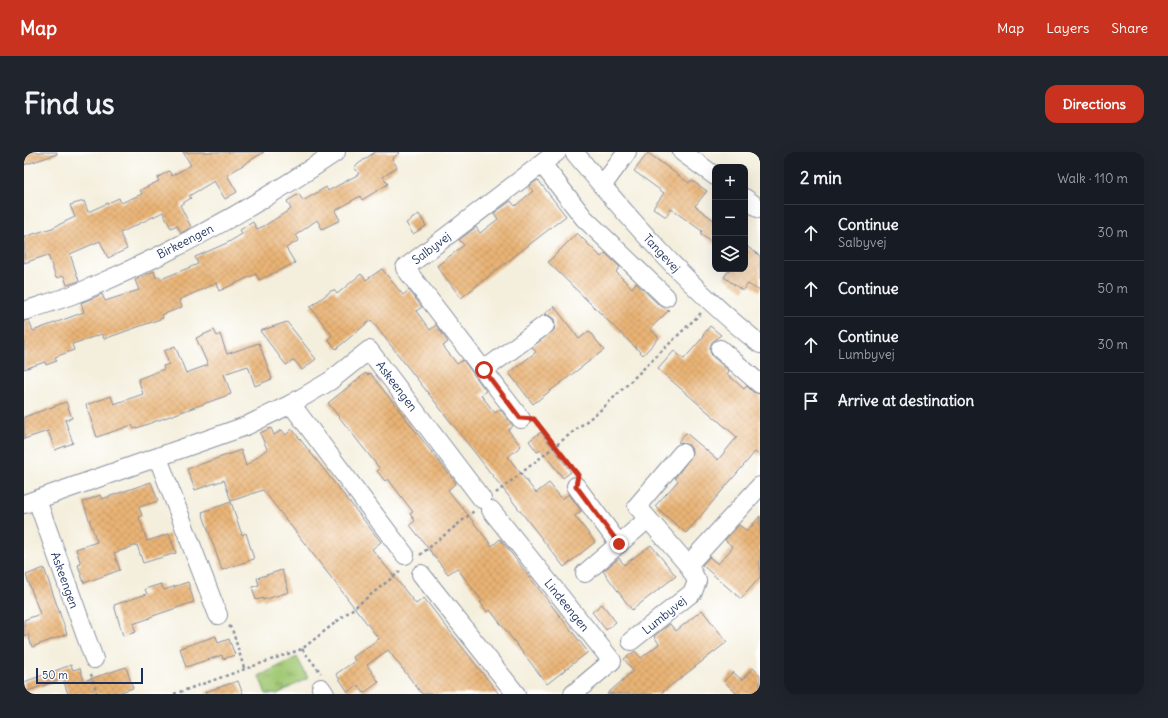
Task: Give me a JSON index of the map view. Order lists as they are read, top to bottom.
{
  "streets": {
    "street": [
      "Birkeengen",
      "Salbyvej",
      "Tangevej",
      "Askeengen",
      "Lindeengen",
      "Lumbyvej"
    ]
  },
  "crossings": [
    ["Askeengen", "Lindeengen"]
  ],
  "scale_bar": "50 m",
  "page": {
    "header": "Map",
    "nav": ["Map", "Layers", "Share"],
    "buttons": "Directions",
    "title": "Find us",
    "heading": ["2 min", "Walk · 110 m"],
    "map_buttons": ["+", "−"],
    "list": [
      ["Continue", "Salbyvej", "30 m"],
      ["Continue", "50 m"],
      ["Continue", "Lumbyvej", "30 m"],
      "Arrive at destination"
    ],
    "scale": "50 m"
  }
}
